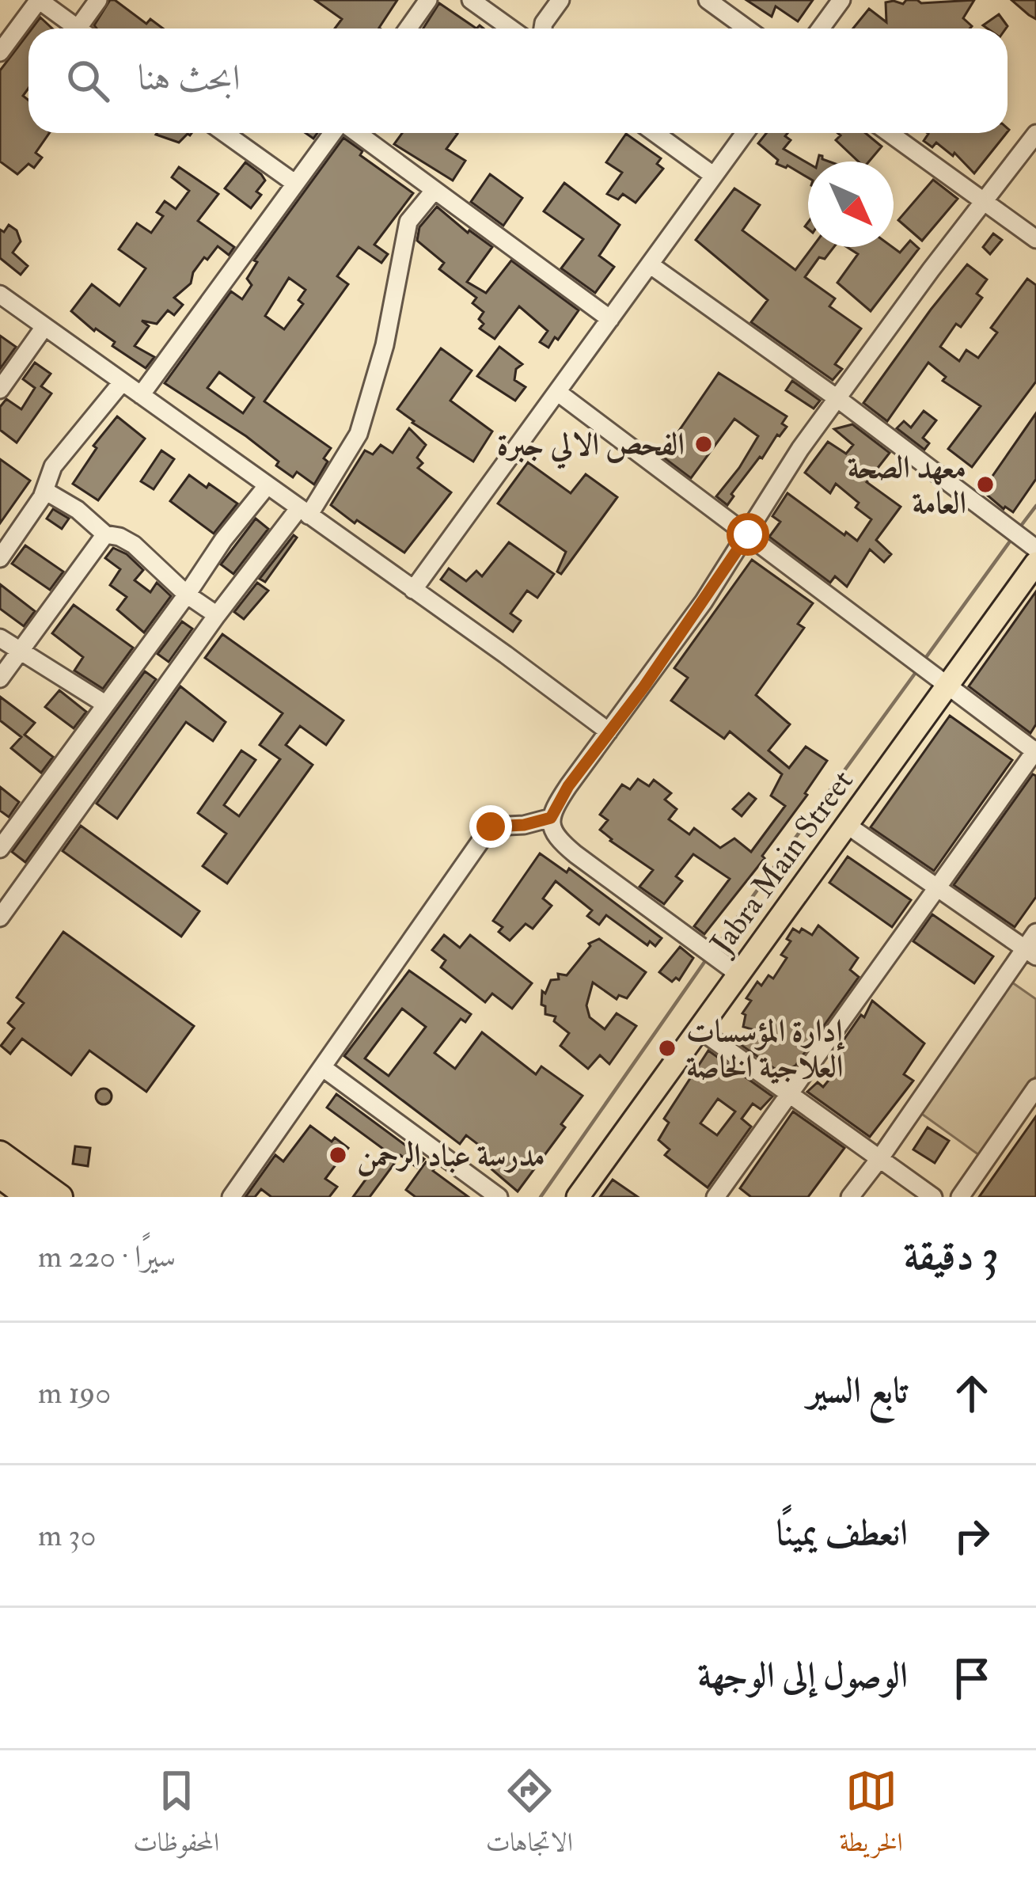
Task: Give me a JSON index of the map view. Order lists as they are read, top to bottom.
{
  "streets": {
    "main road": ["Jabra Main Street"]
  },
  "places": [
    "الفحص الالي جبرة",
    "معهد الصحة العامة",
    "إدارة المؤسسات العلاجية الخاصة",
    "مدرسة عباد الرحمن"
  ],
  "north": "bottom right",
  "page": {
    "search": "ابحث هنا",
    "heading": ["3 دقيقة", "سيرًا · 220 m"],
    "list": [
      ["تابع السير", "190 m"],
      ["انعطف يمينًا", "30 m"],
      "الوصول إلى الوجهة"
    ],
    "nav": ["الخريطة", "الاتجاهات", "المحفوظات"]
  }
}
